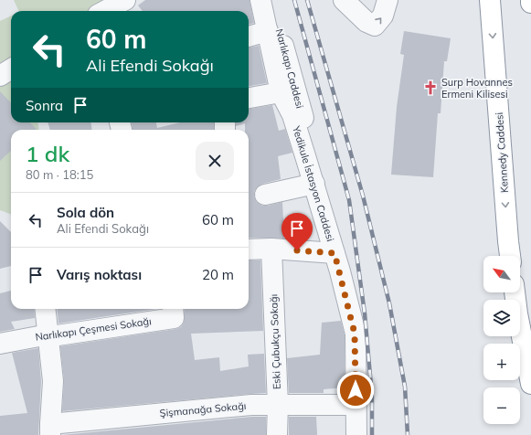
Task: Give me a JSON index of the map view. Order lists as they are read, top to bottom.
{
  "streets": {
    "highway": ["Kennedy Caddesi"],
    "street": [
      "Narlıkapı Caddesi",
      "Yedikule İstasyon Caddesi",
      "Narlıkapı Çeşmesi Sokağı",
      "Eski Çubukçu Sokağı",
      "Şişmanağa Sokağı"
    ]
  },
  "crossings": [
    ["Narlıkapı Caddesi", "Yedikule İstasyon Caddesi"],
    ["Yedikule İstasyon Caddesi", "Şişmanağa Sokağı"],
    ["Eski Çubukçu Sokağı", "Şişmanağa Sokağı"]
  ],
  "one_way": ["Kennedy Caddesi"],
  "places": {
    "church": ["Surp Hovannes Ermeni Kilisesi"]
  },
  "north": "top left",
  "page": {
    "turn": ["60 m", "Ali Efendi Sokağı"],
    "then": "Sonra",
    "heading": ["1 dk", "80 m · 18:15"],
    "list": [
      {
        "name": "Sola dön",
        "note": "Ali Efendi Sokağı",
        "value": "60 m"
      },
      {
        "name": "Varış noktası",
        "value": "20 m"
      }
    ],
    "map_buttons": ["+", "−"]
  }
}
